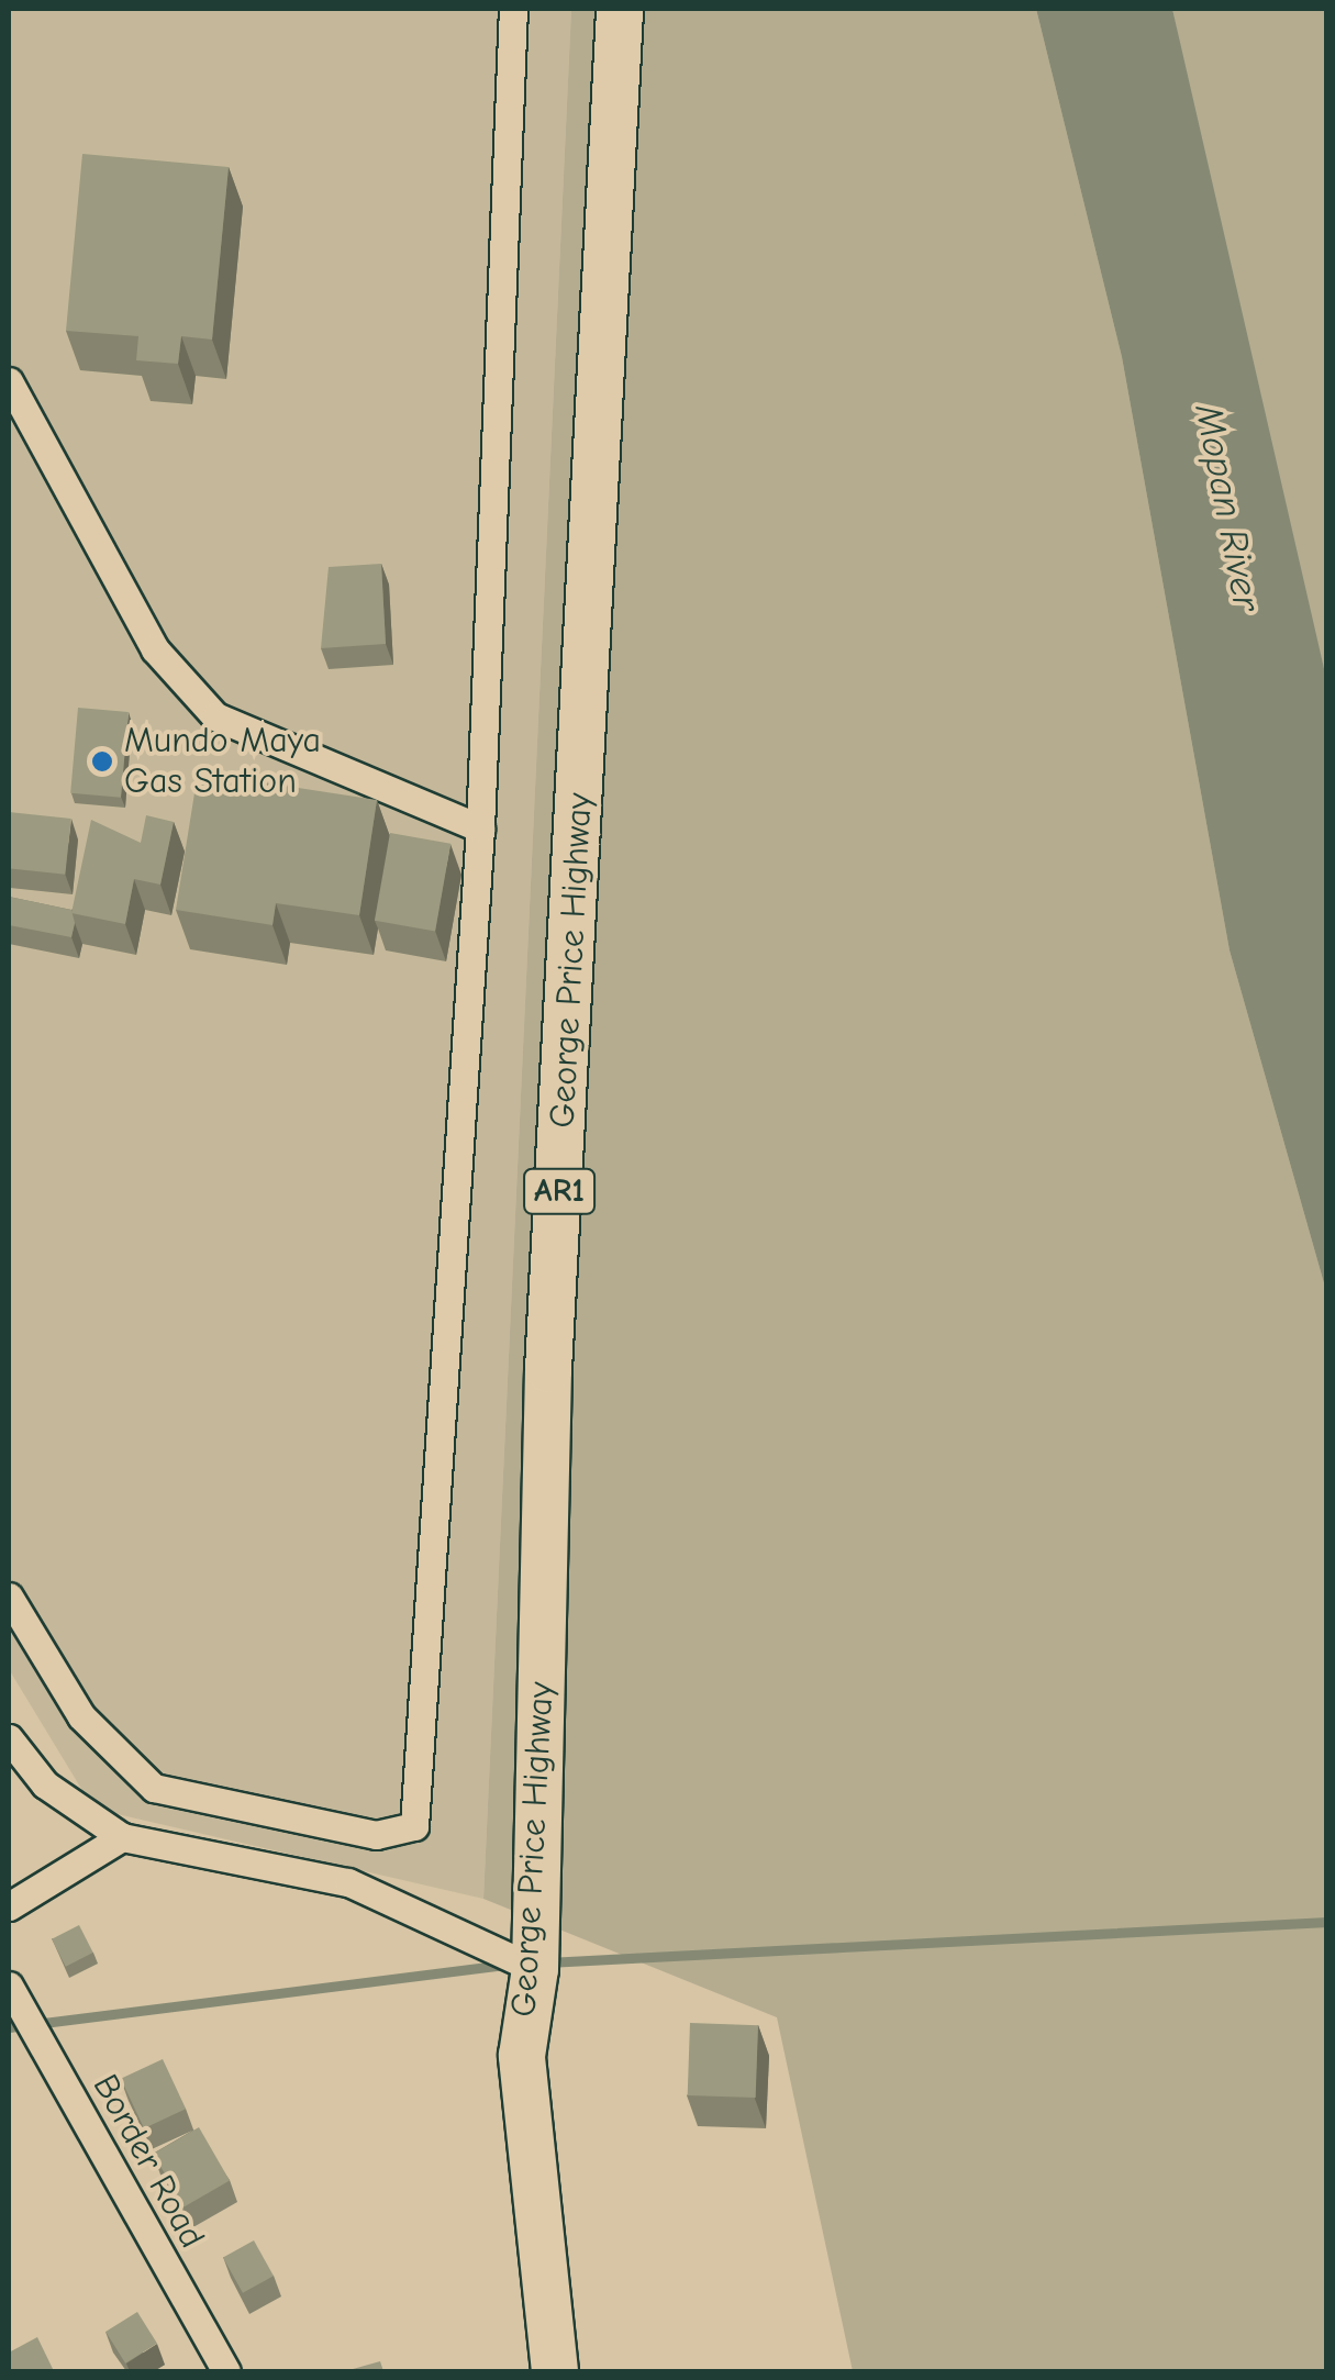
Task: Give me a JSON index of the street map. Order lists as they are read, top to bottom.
{
  "streets": {
    "highway": ["George Price Highway", "AR1"],
    "street": ["Border Road"]
  },
  "water": ["Mopan River"],
  "places": ["Mundo Maya Gas Station"]
}
